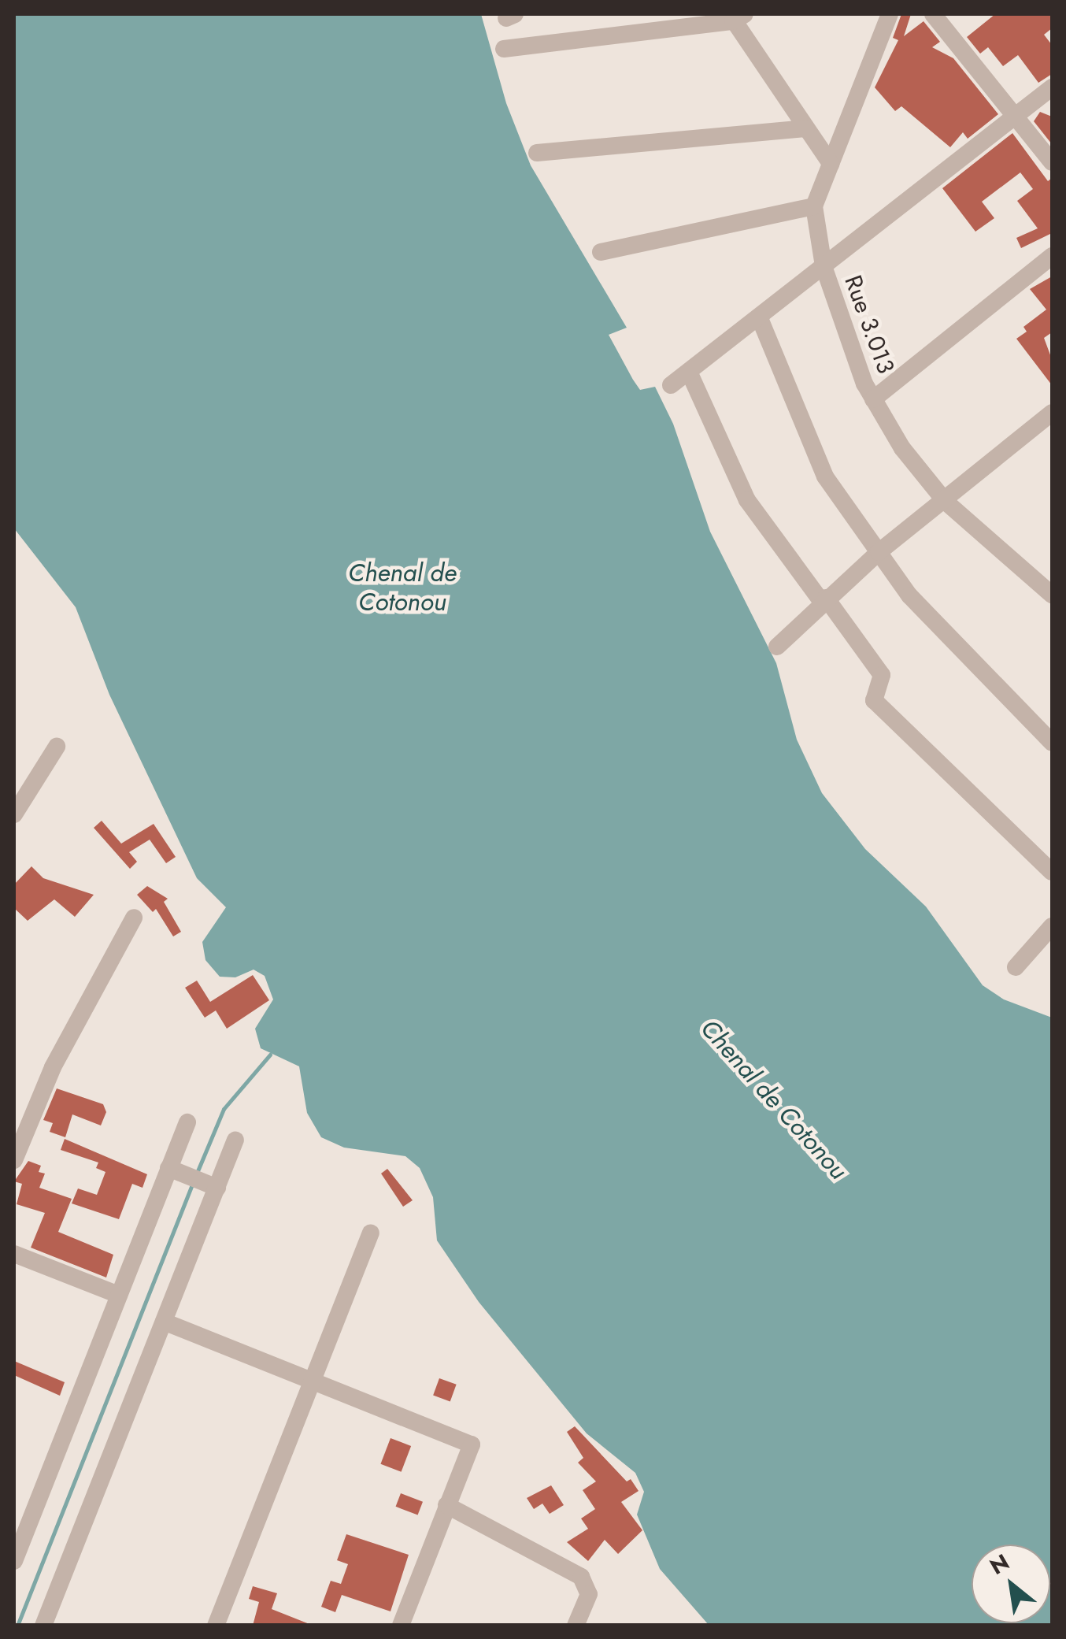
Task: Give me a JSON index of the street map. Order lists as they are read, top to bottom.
{
  "streets": {
    "street": ["Rue 3.013"]
  },
  "water": ["Chenal de Cotonou"],
  "north": "top left"
}
